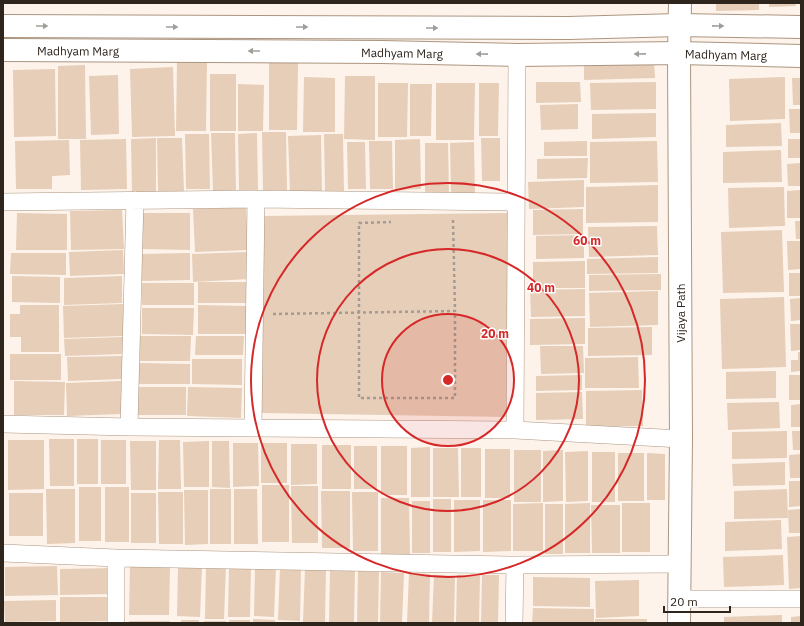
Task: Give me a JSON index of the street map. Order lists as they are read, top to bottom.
{
  "streets": {
    "street": ["Madhyam Marg", "Vijaya Path"]
  },
  "crossings": [
    ["Madhyam Marg", "Vijaya Path"]
  ],
  "scale_bar": "20 m",
  "rings": ["60 m", "40 m", "20 m"]
}
